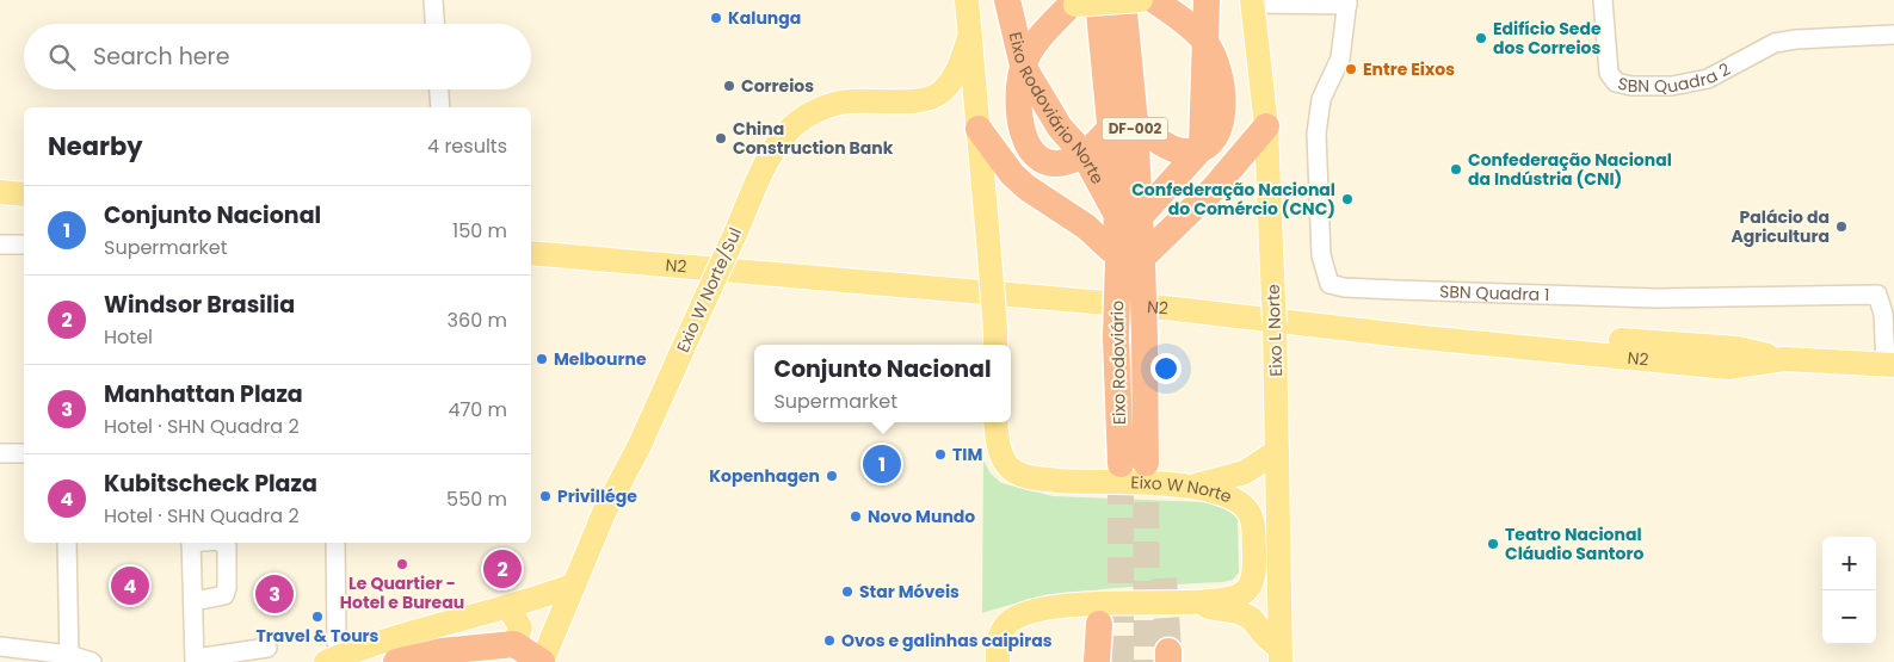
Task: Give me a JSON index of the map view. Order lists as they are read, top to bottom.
{
  "streets": {
    "highway": ["Eixo Rodoviário Norte", "DF-002", "Eixo Rodoviário"],
    "main road": [
      "N2",
      "Exio W Norte/Sul",
      "Eixo L Norte",
      "Eixo W Norte"
    ],
    "street": ["SBN Quadra 2", "SBN Quadra 1"]
  },
  "crossings": [
    ["Eixo Rodoviário Norte", "Eixo Rodoviário"],
    ["N2", "SBN Quadra 1"]
  ],
  "places": [
    "Kalunga",
    "Edifício Sede dos Correios",
    "Entre Eixos",
    "Correios",
    "China Construction Bank",
    "Confederação Nacional da Indústria (CNI)",
    "Confederação Nacional do Comércio (CNC)",
    "Palácio da Agricultura",
    "Melbourne",
    "TIM",
    "Kopenhagen",
    "Privillége",
    "Novo Mundo",
    "Teatro Nacional Cláudio Santoro",
    "Le Quartier - Hotel e Bureau",
    "Star Móveis",
    "Travel & Tours",
    "Ovos e galinhas caipiras"
  ],
  "page": {
    "search": "Search here",
    "heading": ["Nearby", "4 results"],
    "list": [
      {
        "mark": "1",
        "name": "Conjunto Nacional",
        "note": "Supermarket",
        "value": "150 m"
      },
      {
        "mark": "2",
        "name": "Windsor Brasilia",
        "note": "Hotel",
        "value": "360 m"
      },
      {
        "mark": "3",
        "name": "Manhattan Plaza",
        "note": "Hotel · SHN Quadra 2",
        "value": "470 m"
      },
      {
        "mark": "4",
        "name": "Kubitscheck Plaza",
        "note": "Hotel · SHN Quadra 2",
        "value": "550 m"
      }
    ],
    "popup": ["Conjunto Nacional", "Supermarket"],
    "pins": [
      "1",
      "2",
      "4",
      "3"
    ],
    "map_buttons": ["+", "−"]
  }
}
